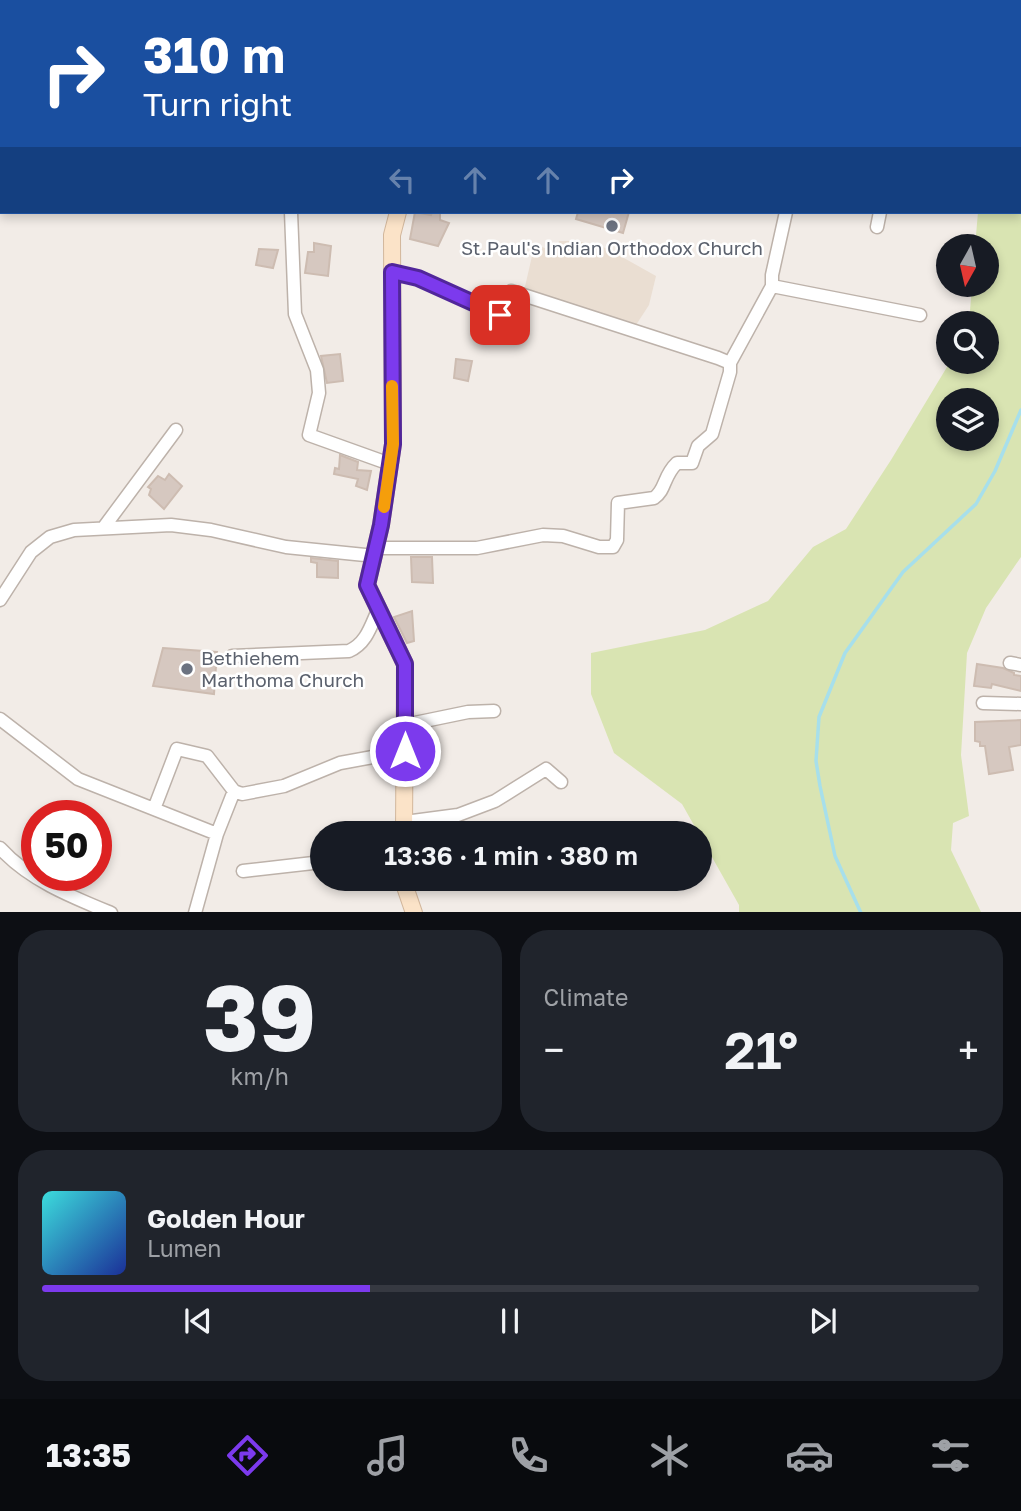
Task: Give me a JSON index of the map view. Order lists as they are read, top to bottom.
{
  "places": ["St.Paul's Indian Orthodox Church", "Bethiehem Marthoma Church"],
  "north": "bottom",
  "page": {
    "turn": ["310 m", "Turn right"],
    "limit": "50",
    "trip": "13:36 · 1 min · 380 m",
    "tile": [
      ["39", "km/h"],
      "Climate"
    ],
    "heat": ["−", "21°", "+"],
    "song": ["Golden Hour", "Lumen"],
    "tabs": "13:35"
  }
}
